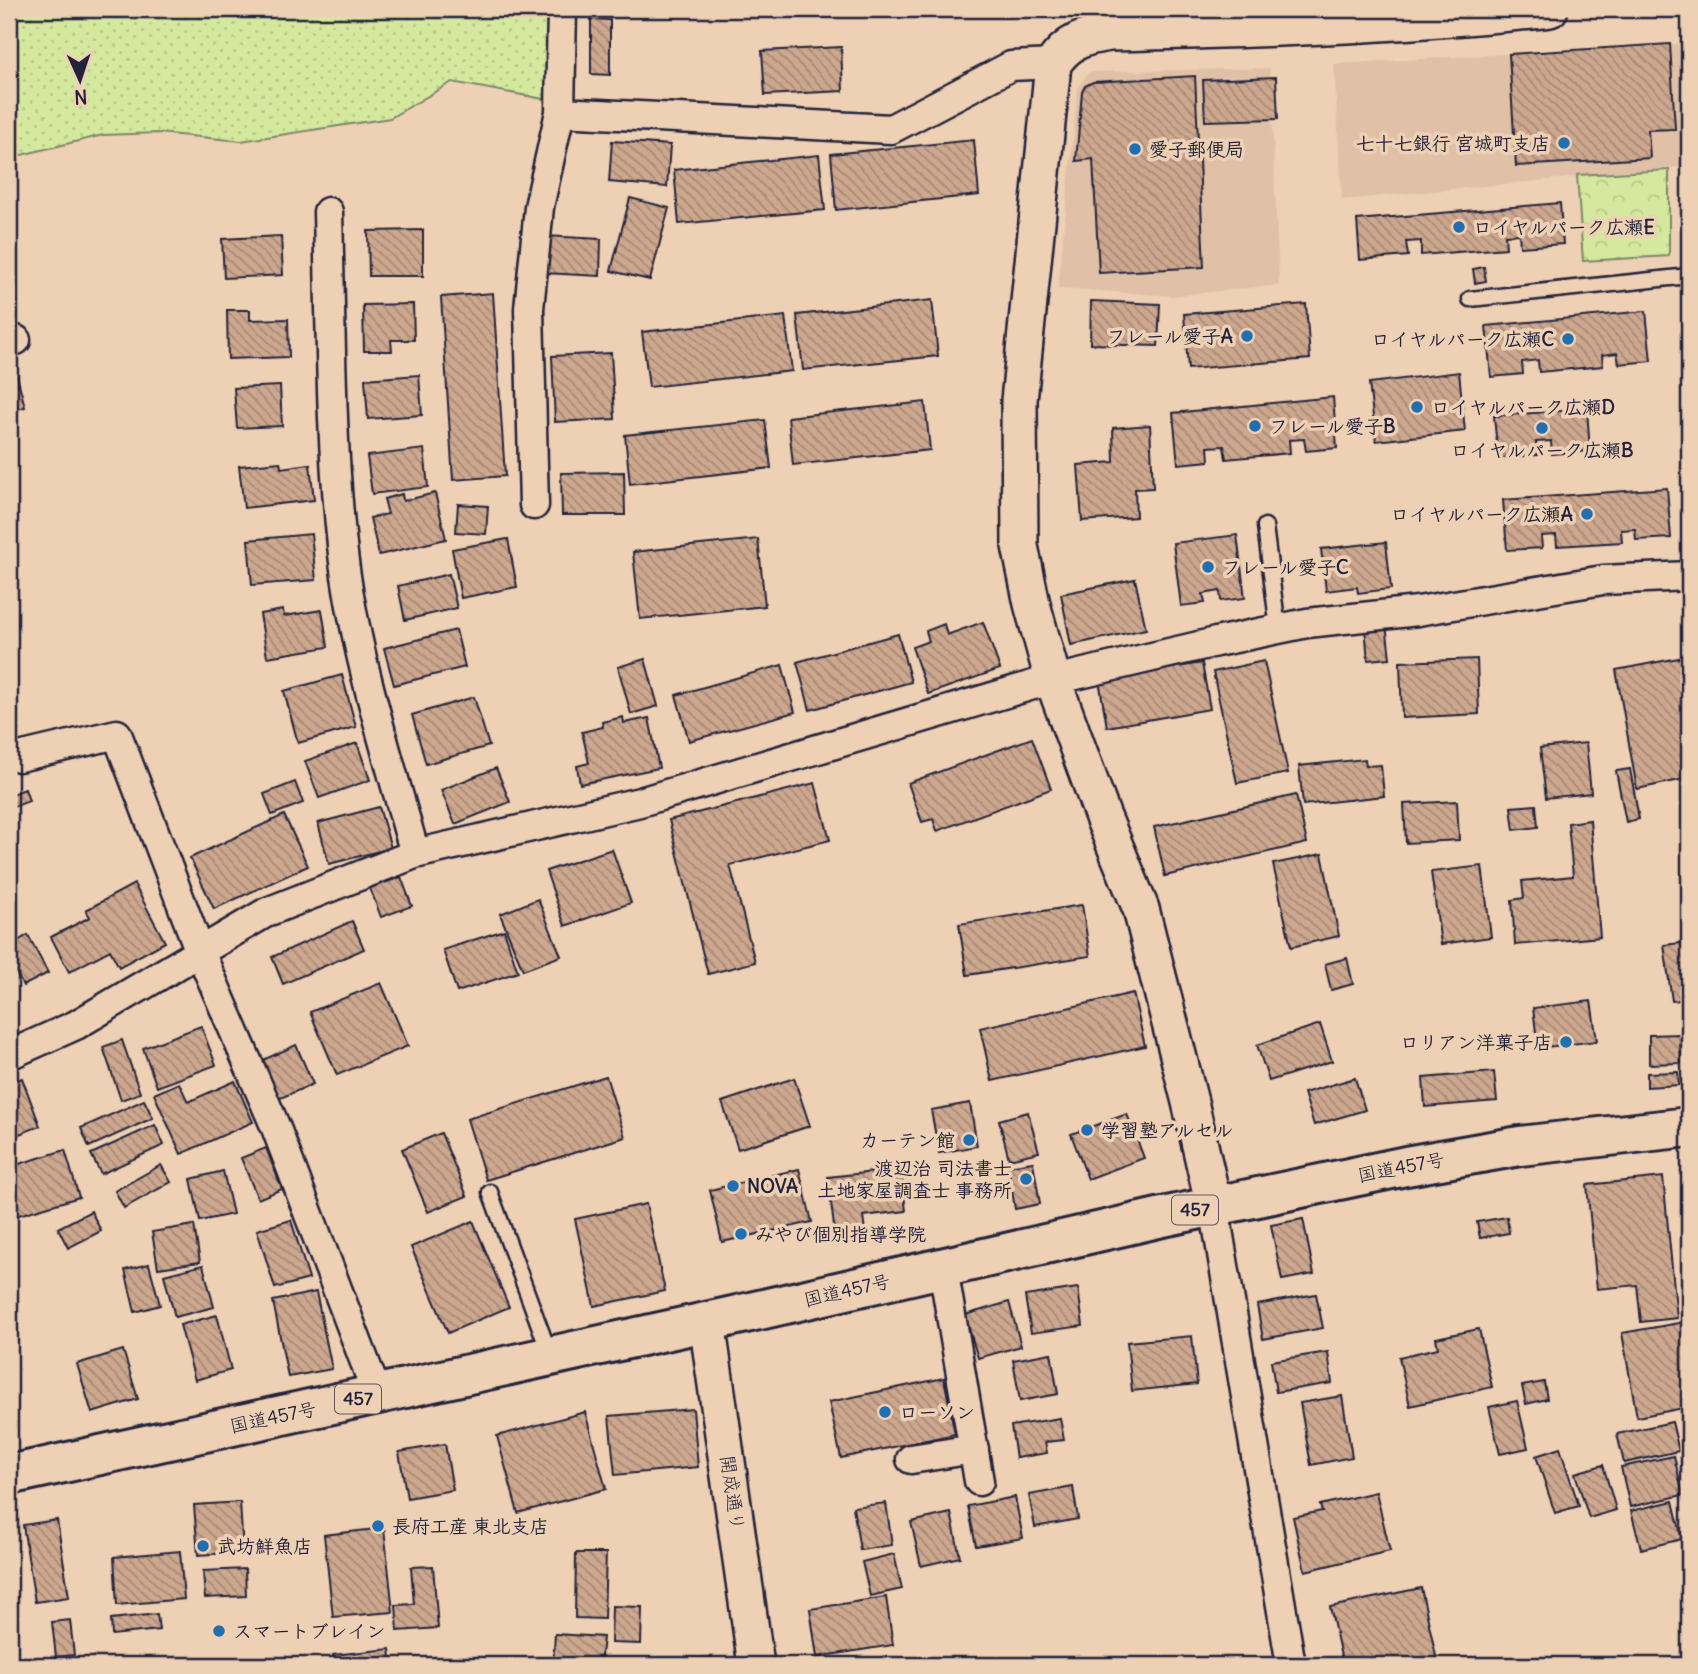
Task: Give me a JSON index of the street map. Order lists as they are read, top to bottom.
{
  "streets": {
    "highway": ["国道457号", "457"],
    "street": ["開成通り"]
  },
  "crossings": [
    ["国道457号", "開成通り"]
  ],
  "places": [
    "七十七銀行 宮城町支店",
    "愛子郵便局",
    "ロイヤルパーク広瀬E",
    "フレール愛子A",
    "ロイヤルパーク広瀬C",
    "ロイヤルパーク広瀬D",
    "フレール愛子B",
    "ロイヤルパーク広瀬B",
    "ロイヤルパーク広瀬A",
    "フレール愛子C",
    "ロリアン洋菓子店",
    "学習塾アルセル",
    "カーテン館",
    "渡辺治 司法書士 土地家屋調査士 事務所",
    "NOVA",
    "みやび個別指導学院",
    "ローソン",
    "長府工産 東北支店",
    "武坊鮮魚店",
    "スマートブレイン"
  ],
  "north": "bottom"
}
